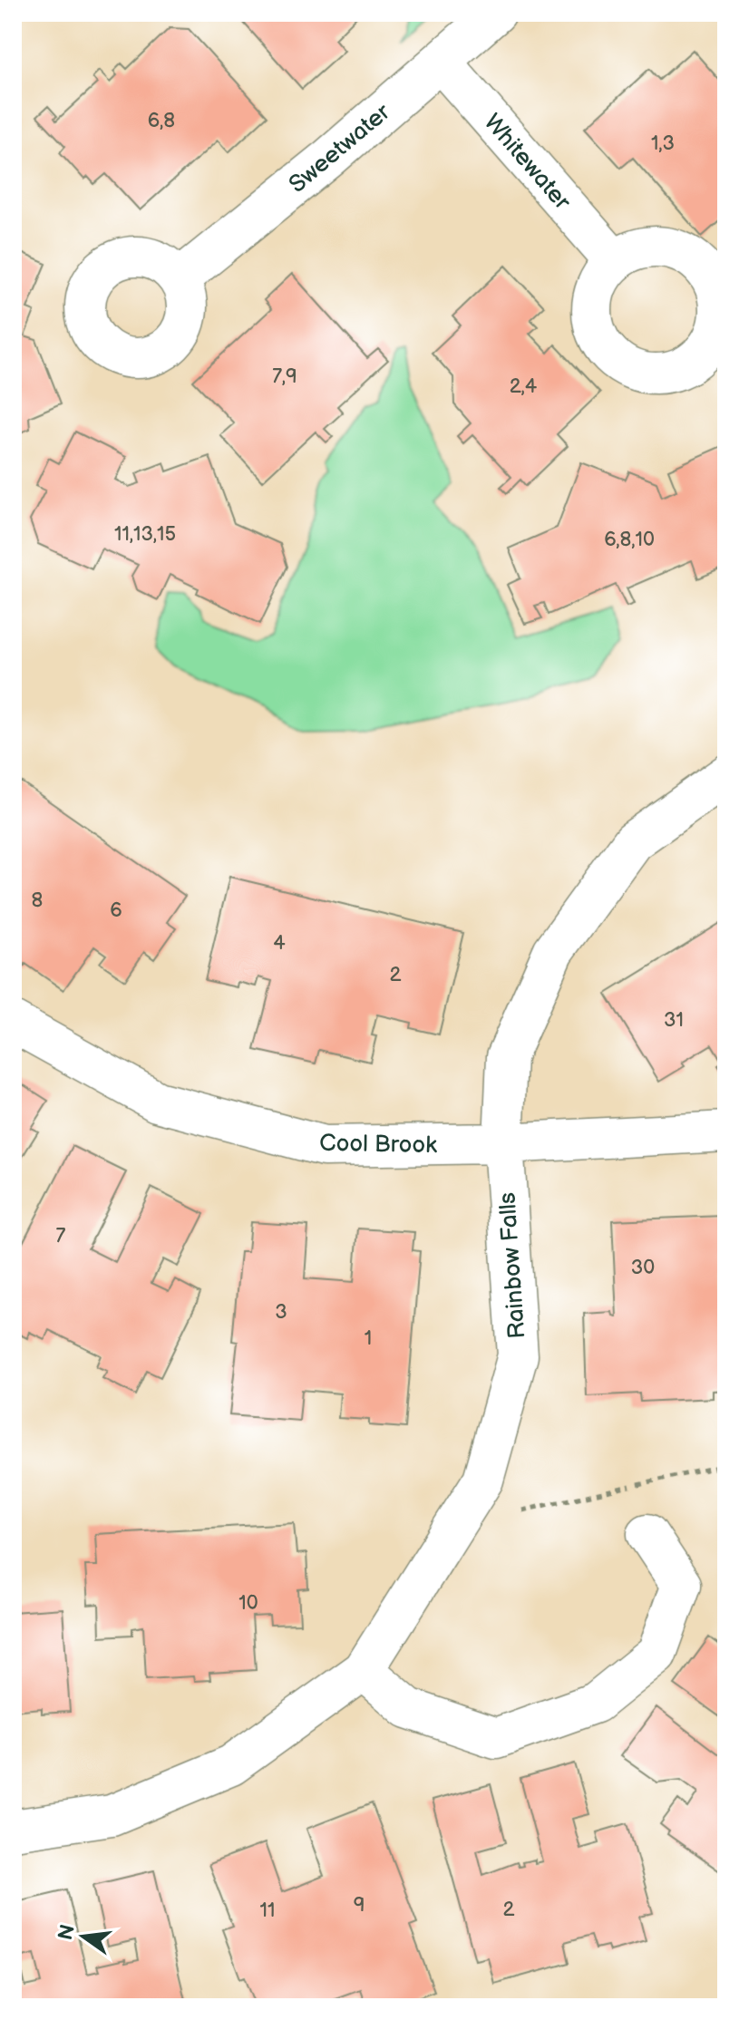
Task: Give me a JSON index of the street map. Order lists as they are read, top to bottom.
{
  "streets": {
    "street": [
      "Sweetwater",
      "Whitewater",
      "Cool Brook",
      "Rainbow Falls"
    ]
  },
  "crossings": [
    ["Sweetwater", "Whitewater"],
    ["Cool Brook", "Rainbow Falls"]
  ],
  "house_numbers": [
    "6,8",
    "1,3",
    "7,9",
    "2,4",
    "11,13,15",
    "6,8,10",
    "8",
    "6",
    "4",
    "2",
    "31",
    "7",
    "30",
    "3",
    "1",
    "10",
    "9",
    "2",
    "11"
  ],
  "north": "left"
}
